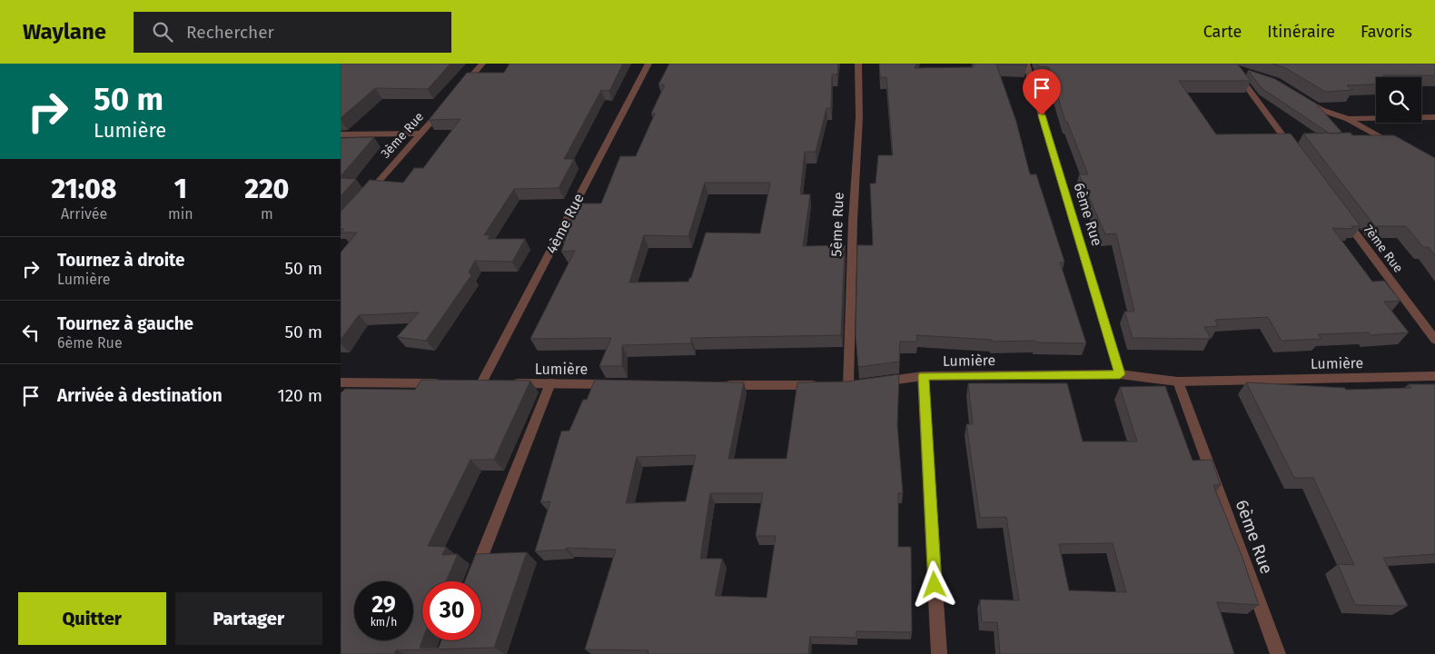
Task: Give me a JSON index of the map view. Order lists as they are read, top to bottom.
{
  "streets": {
    "street": [
      "3ème Rue",
      "6ème Rue",
      "4ème Rue",
      "5ème Rue",
      "7ème Rue",
      "Lumière"
    ]
  },
  "crossings": [
    ["6ème Rue", "Lumière"],
    ["4ème Rue", "Lumière"]
  ],
  "page": {
    "header": "Waylane",
    "search": "Rechercher",
    "nav": ["Carte", "Itinéraire", "Favoris"],
    "turn": ["50 m", "Lumière"],
    "eta": [
      "21:08",
      "Arrivée",
      "1",
      "min",
      "220",
      "m"
    ],
    "list": [
      {
        "name": "Tournez à droite",
        "note": "Lumière",
        "value": "50 m"
      },
      {
        "name": "Tournez à gauche",
        "note": "6ème Rue",
        "value": "50 m"
      },
      {
        "name": "Arrivée à destination",
        "value": "120 m"
      }
    ],
    "speed": "29 km/h",
    "limit": "30",
    "buttons": ["Quitter", "Partager"]
  }
}
